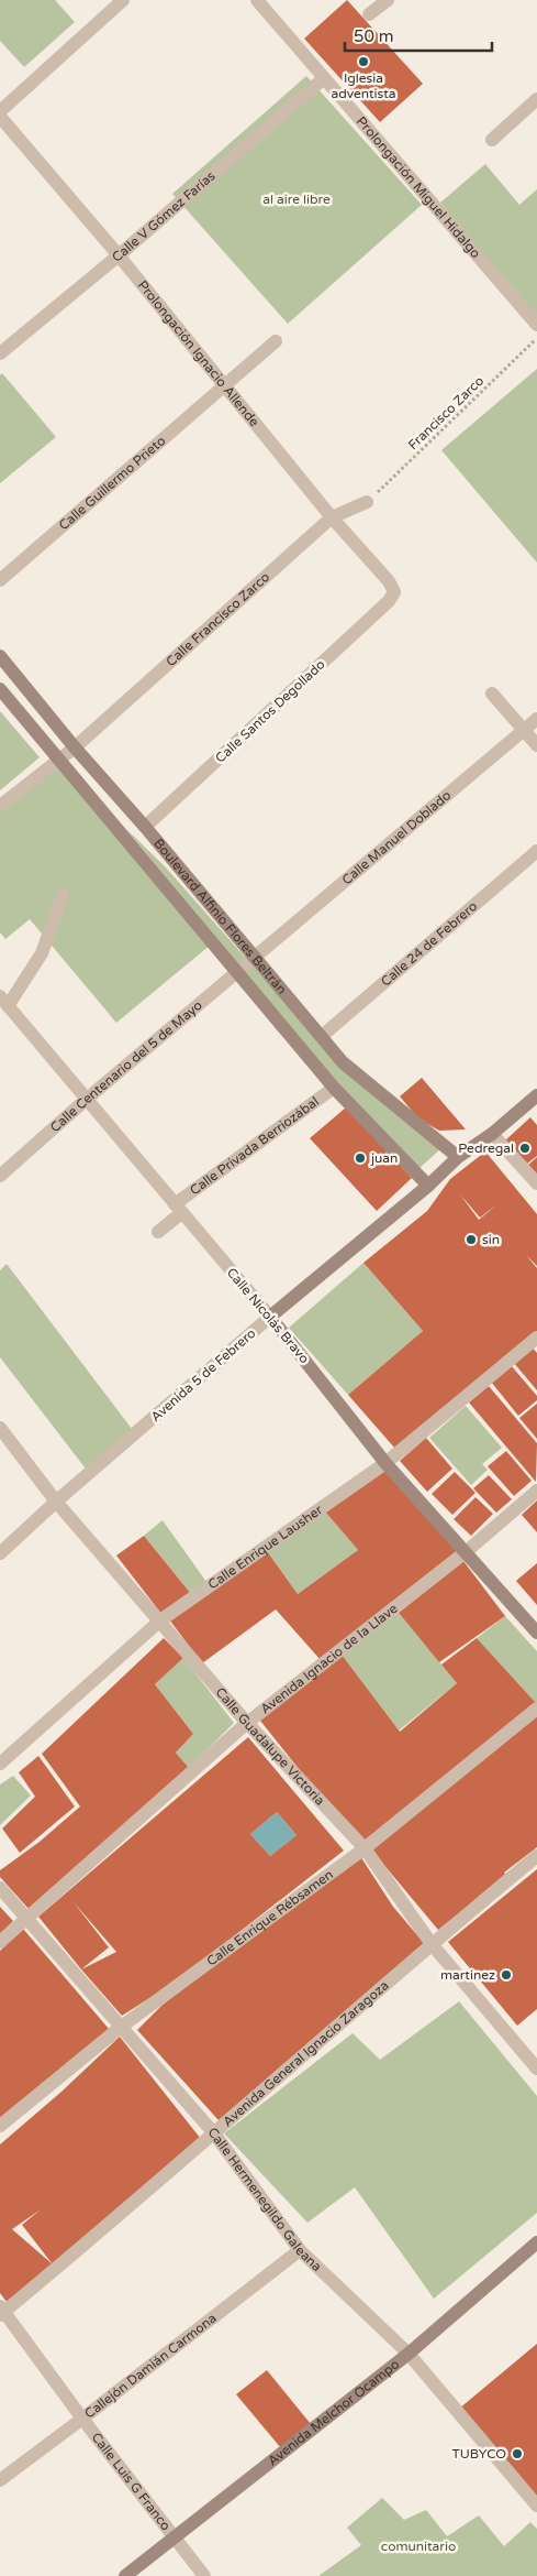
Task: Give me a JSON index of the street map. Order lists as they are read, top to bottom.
{
  "streets": {
    "street": [
      "Prolongación Miguel Hidalgo",
      "Calle V Gómez Farías",
      "Prolongación Ignacio Allende",
      "Calle Guillermo Prieto",
      "Calle Francisco Zarco",
      "Calle Santos Degollado",
      "Calle Manuel Doblado",
      "Boulevard Alfinio Flores Beltrán",
      "Calle 24 de Febrero",
      "Calle Centenario del 5 de Mayo",
      "Calle Privada Berriozábal",
      "Calle Nicolás Bravo",
      "Avenida 5 de Febrero",
      "Calle Enrique Lausher",
      "Avenida Ignacio de la Llave",
      "Calle Guadalupe Victoria",
      "Calle Enrique Rébsamen",
      "Avenida General Ignacio Zaragoza",
      "Calle Hermenegildo Galeana",
      "Callejón Damián Carmona",
      "Avenida Melchor Ocampo",
      "Calle Luis G Franco"
    ],
    "path": ["Francisco Zarco"]
  },
  "crossings": [
    ["Prolongación Miguel Hidalgo", "Calle V Gómez Farías"],
    ["Calle V Gómez Farías", "Prolongación Ignacio Allende"],
    ["Prolongación Ignacio Allende", "Calle Guillermo Prieto"],
    ["Prolongación Ignacio Allende", "Calle Francisco Zarco"],
    ["Prolongación Ignacio Allende", "Calle Santos Degollado"],
    ["Francisco Zarco", "Calle Francisco Zarco"],
    ["Calle Francisco Zarco", "Boulevard Alfinio Flores Beltrán"],
    ["Calle Santos Degollado", "Boulevard Alfinio Flores Beltrán"],
    ["Calle Manuel Doblado", "Boulevard Alfinio Flores Beltrán"],
    ["Calle Manuel Doblado", "Calle Centenario del 5 de Mayo"],
    ["Boulevard Alfinio Flores Beltrán", "Calle 24 de Febrero"],
    ["Boulevard Alfinio Flores Beltrán", "Calle Centenario del 5 de Mayo"],
    ["Boulevard Alfinio Flores Beltrán", "Calle Privada Berriozábal"],
    ["Boulevard Alfinio Flores Beltrán", "Avenida 5 de Febrero"],
    ["Calle Centenario del 5 de Mayo", "Calle Nicolás Bravo"],
    ["Calle Privada Berriozábal", "Calle Nicolás Bravo"],
    ["Calle Nicolás Bravo", "Avenida 5 de Febrero"],
    ["Calle Nicolás Bravo", "Calle Enrique Lausher"],
    ["Calle Nicolás Bravo", "Avenida Ignacio de la Llave"],
    ["Avenida 5 de Febrero", "Calle Guadalupe Victoria"],
    ["Calle Enrique Lausher", "Calle Guadalupe Victoria"],
    ["Avenida Ignacio de la Llave", "Calle Guadalupe Victoria"],
    ["Avenida Ignacio de la Llave", "Calle Hermenegildo Galeana"],
    ["Calle Guadalupe Victoria", "Calle Enrique Rébsamen"],
    ["Calle Guadalupe Victoria", "Avenida General Ignacio Zaragoza"],
    ["Calle Enrique Rébsamen", "Calle Hermenegildo Galeana"],
    ["Avenida General Ignacio Zaragoza", "Calle Hermenegildo Galeana"],
    ["Avenida General Ignacio Zaragoza", "Calle Luis G Franco"],
    ["Calle Hermenegildo Galeana", "Callejón Damián Carmona"],
    ["Calle Hermenegildo Galeana", "Avenida Melchor Ocampo"],
    ["Callejón Damián Carmona", "Calle Luis G Franco"],
    ["Avenida Melchor Ocampo", "Calle Luis G Franco"]
  ],
  "parks": ["al aire libre", "comunitario"],
  "places": [
    "Iglesia adventista",
    "Pedregal",
    "juan",
    "sin",
    "martinez",
    "TUBYCO"
  ],
  "scale_bar": "50 m"
}
